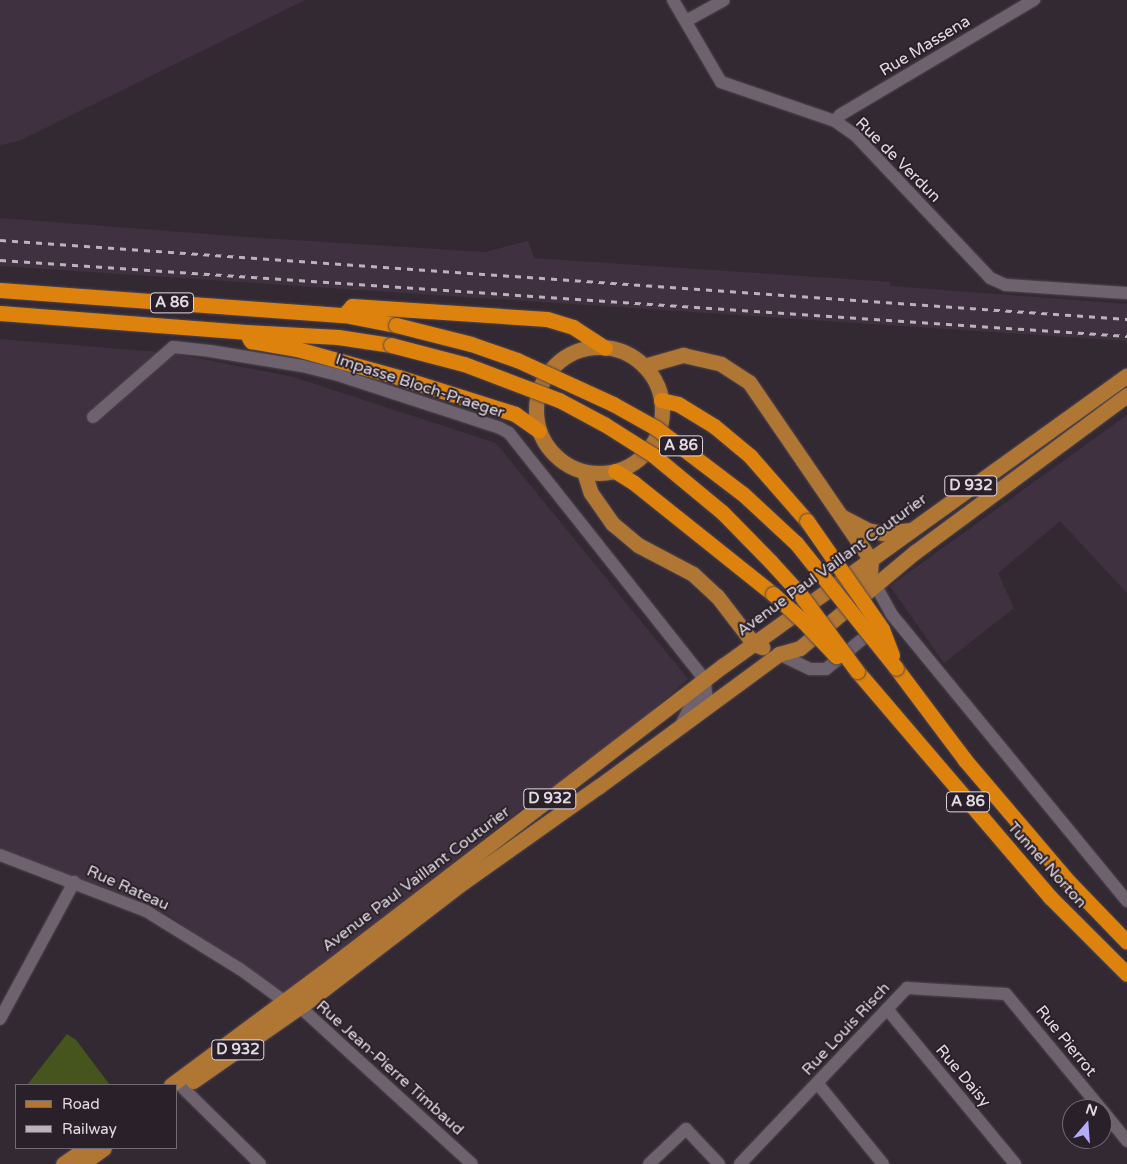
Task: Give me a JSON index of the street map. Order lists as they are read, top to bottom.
{
  "streets": {
    "highway": ["A 86", "Tunnel Norton"],
    "main road": ["D 932", "Avenue Paul Vaillant Couturier"],
    "street": [
      "Rue Massena",
      "Rue de Verdun",
      "Impasse Bloch-Praeger",
      "Rue Rateau",
      "Rue Louis Risch",
      "Rue Pierrot",
      "Rue Jean-Pierre Timbaud",
      "Rue Daisy"
    ]
  },
  "crossings": [
    ["Rue Massena", "Rue de Verdun"],
    ["A 86", "Tunnel Norton"],
    ["Impasse Bloch-Praeger", "Avenue Paul Vaillant Couturier"],
    ["Avenue Paul Vaillant Couturier", "Rue Rateau"],
    ["Avenue Paul Vaillant Couturier", "Rue Jean-Pierre Timbaud"],
    ["Rue Rateau", "Rue Jean-Pierre Timbaud"],
    ["Rue Louis Risch", "Rue Pierrot"],
    ["Rue Louis Risch", "Rue Daisy"]
  ],
  "legend": ["Road", "Railway"],
  "north": "top"
}
